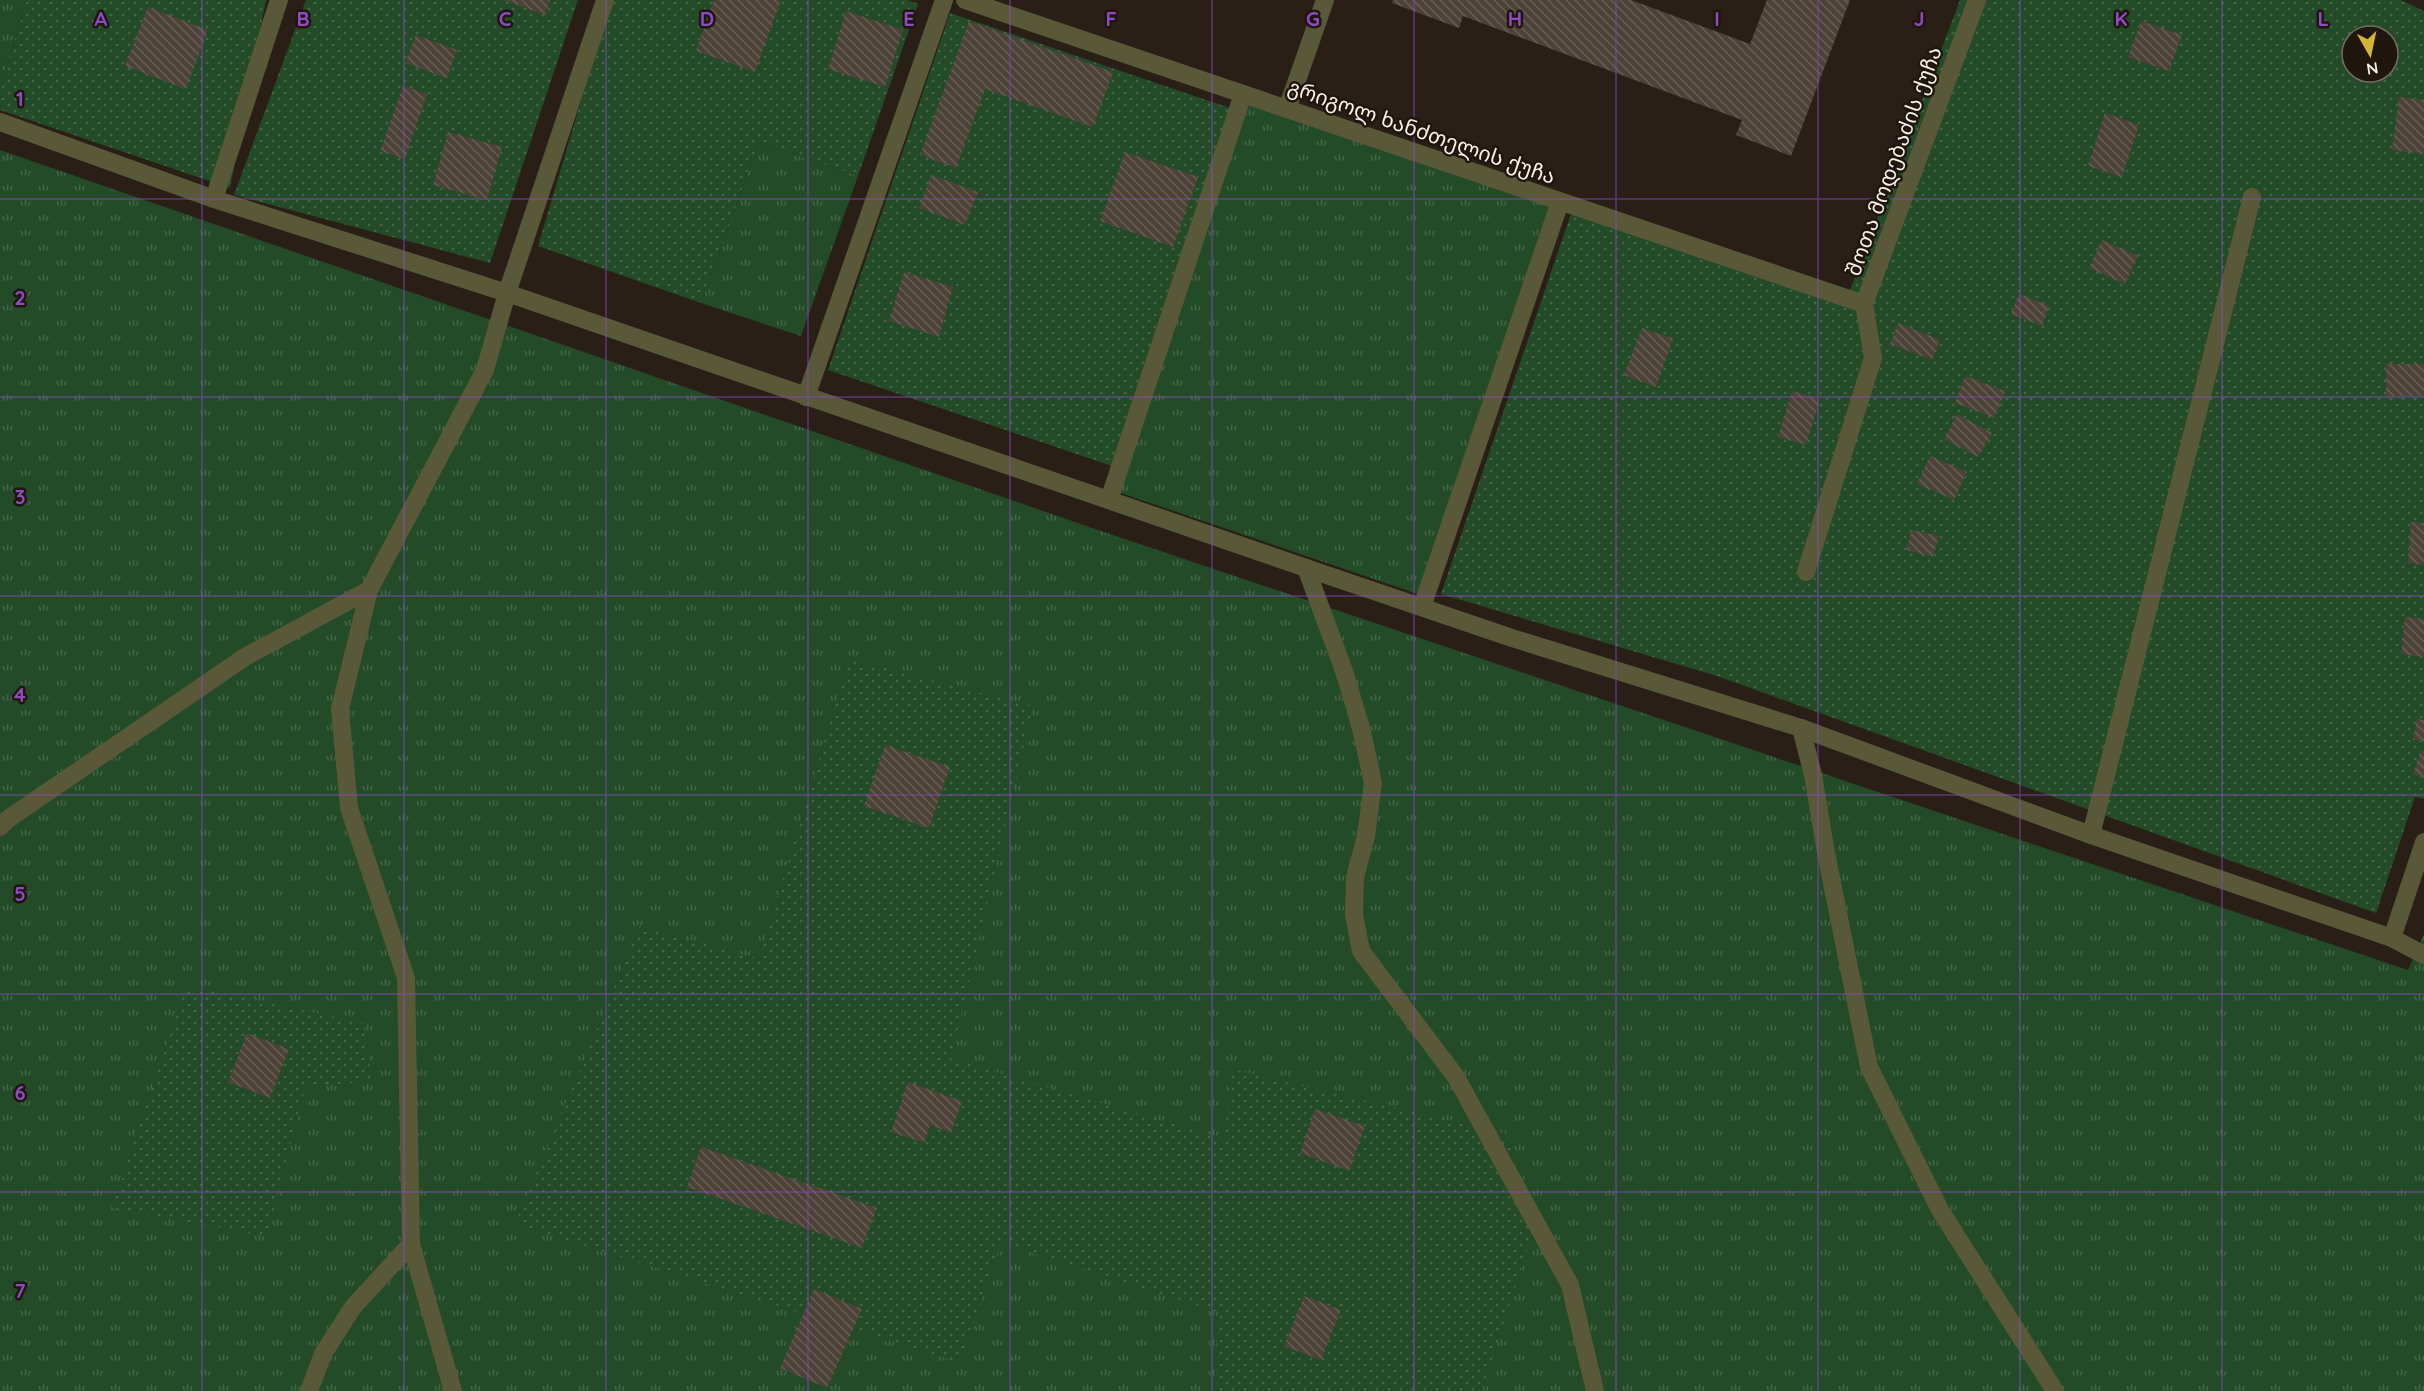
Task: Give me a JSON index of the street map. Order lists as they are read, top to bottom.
{
  "streets": {
    "street": ["გრიგოლ ხანძთელის ქუჩა", "შოთა მოდებაძის ქუჩა"]
  },
  "crossings": [
    ["გრიგოლ ხანძთელის ქუჩა", "შოთა მოდებაძის ქუჩა"]
  ],
  "north": "bottom",
  "grid": {
    "columns": [
      "A",
      "B",
      "C",
      "D",
      "E",
      "F",
      "G",
      "H",
      "I",
      "J",
      "K",
      "L"
    ],
    "rows": [
      "1",
      "2",
      "3",
      "4",
      "5",
      "6",
      "7"
    ]
  }
}
